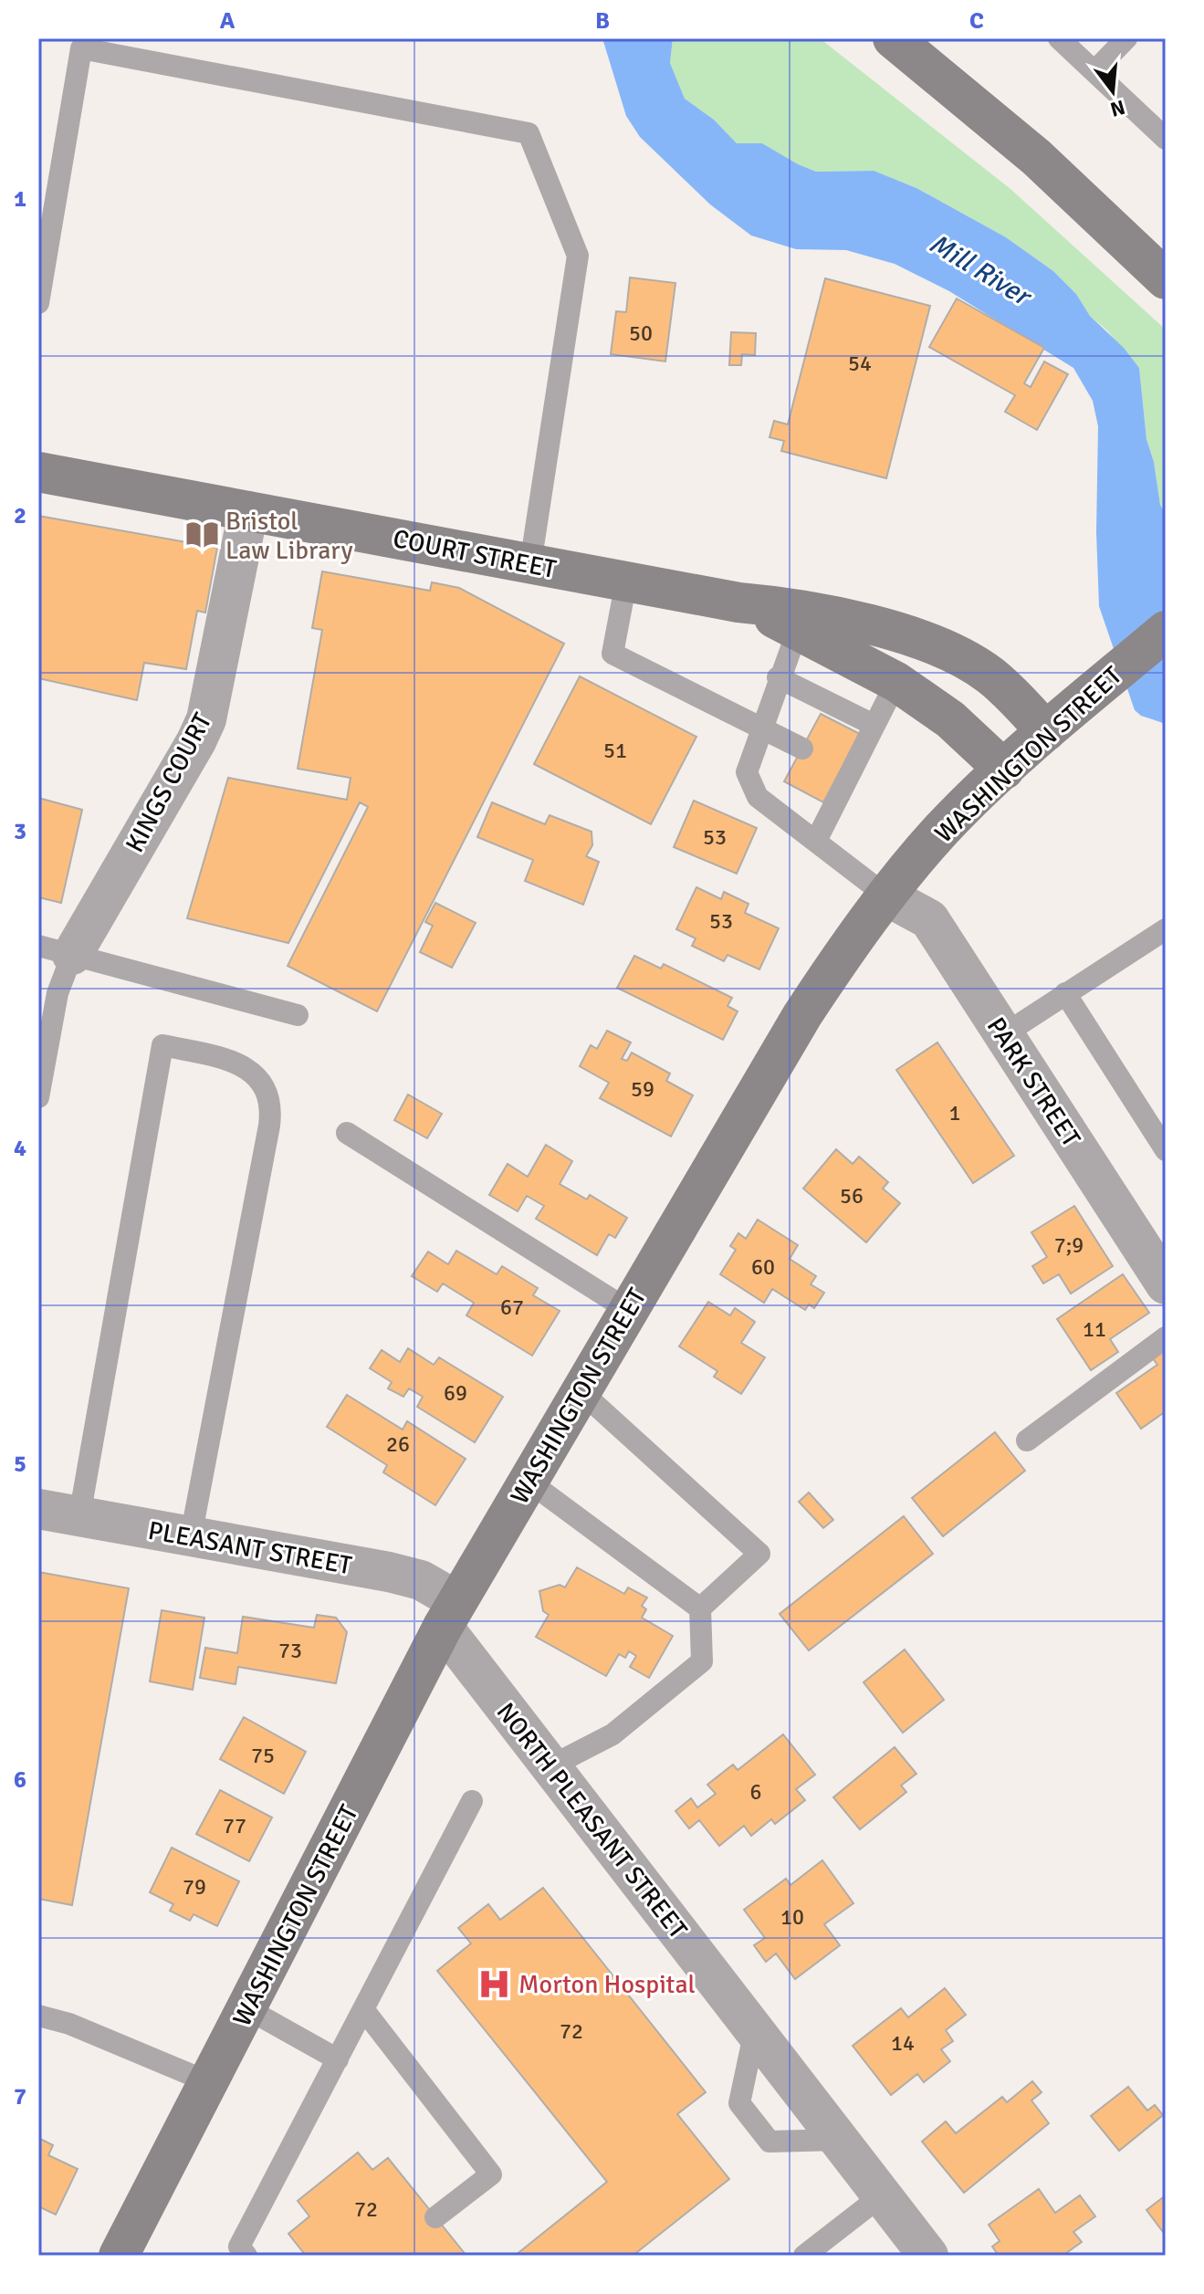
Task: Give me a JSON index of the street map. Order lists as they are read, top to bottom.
{
  "streets": {
    "main road": ["COURT STREET", "WASHINGTON STREET"],
    "street": [
      "KINGS COURT",
      "PARK STREET",
      "PLEASANT STREET",
      "NORTH PLEASANT STREET"
    ]
  },
  "crossings": [
    ["COURT STREET", "WASHINGTON STREET"],
    ["COURT STREET", "KINGS COURT"],
    ["WASHINGTON STREET", "PARK STREET"],
    ["WASHINGTON STREET", "PLEASANT STREET"],
    ["WASHINGTON STREET", "NORTH PLEASANT STREET"],
    ["PLEASANT STREET", "NORTH PLEASANT STREET"]
  ],
  "water": ["Mill River"],
  "places": {
    "library": ["Bristol Law Library"],
    "hospital": ["Morton Hospital"]
  },
  "house_numbers": [
    "50",
    "54",
    "51",
    "53",
    "53",
    "59",
    "1",
    "56",
    "7;9",
    "60",
    "67",
    "11",
    "69",
    "26",
    "73",
    "75",
    "6",
    "77",
    "79",
    "10",
    "72",
    "14",
    "72"
  ],
  "north": "bottom",
  "grid": {
    "columns": ["A", "B", "C"],
    "rows": [
      "1",
      "2",
      "3",
      "4",
      "5",
      "6",
      "7"
    ]
  }
}
